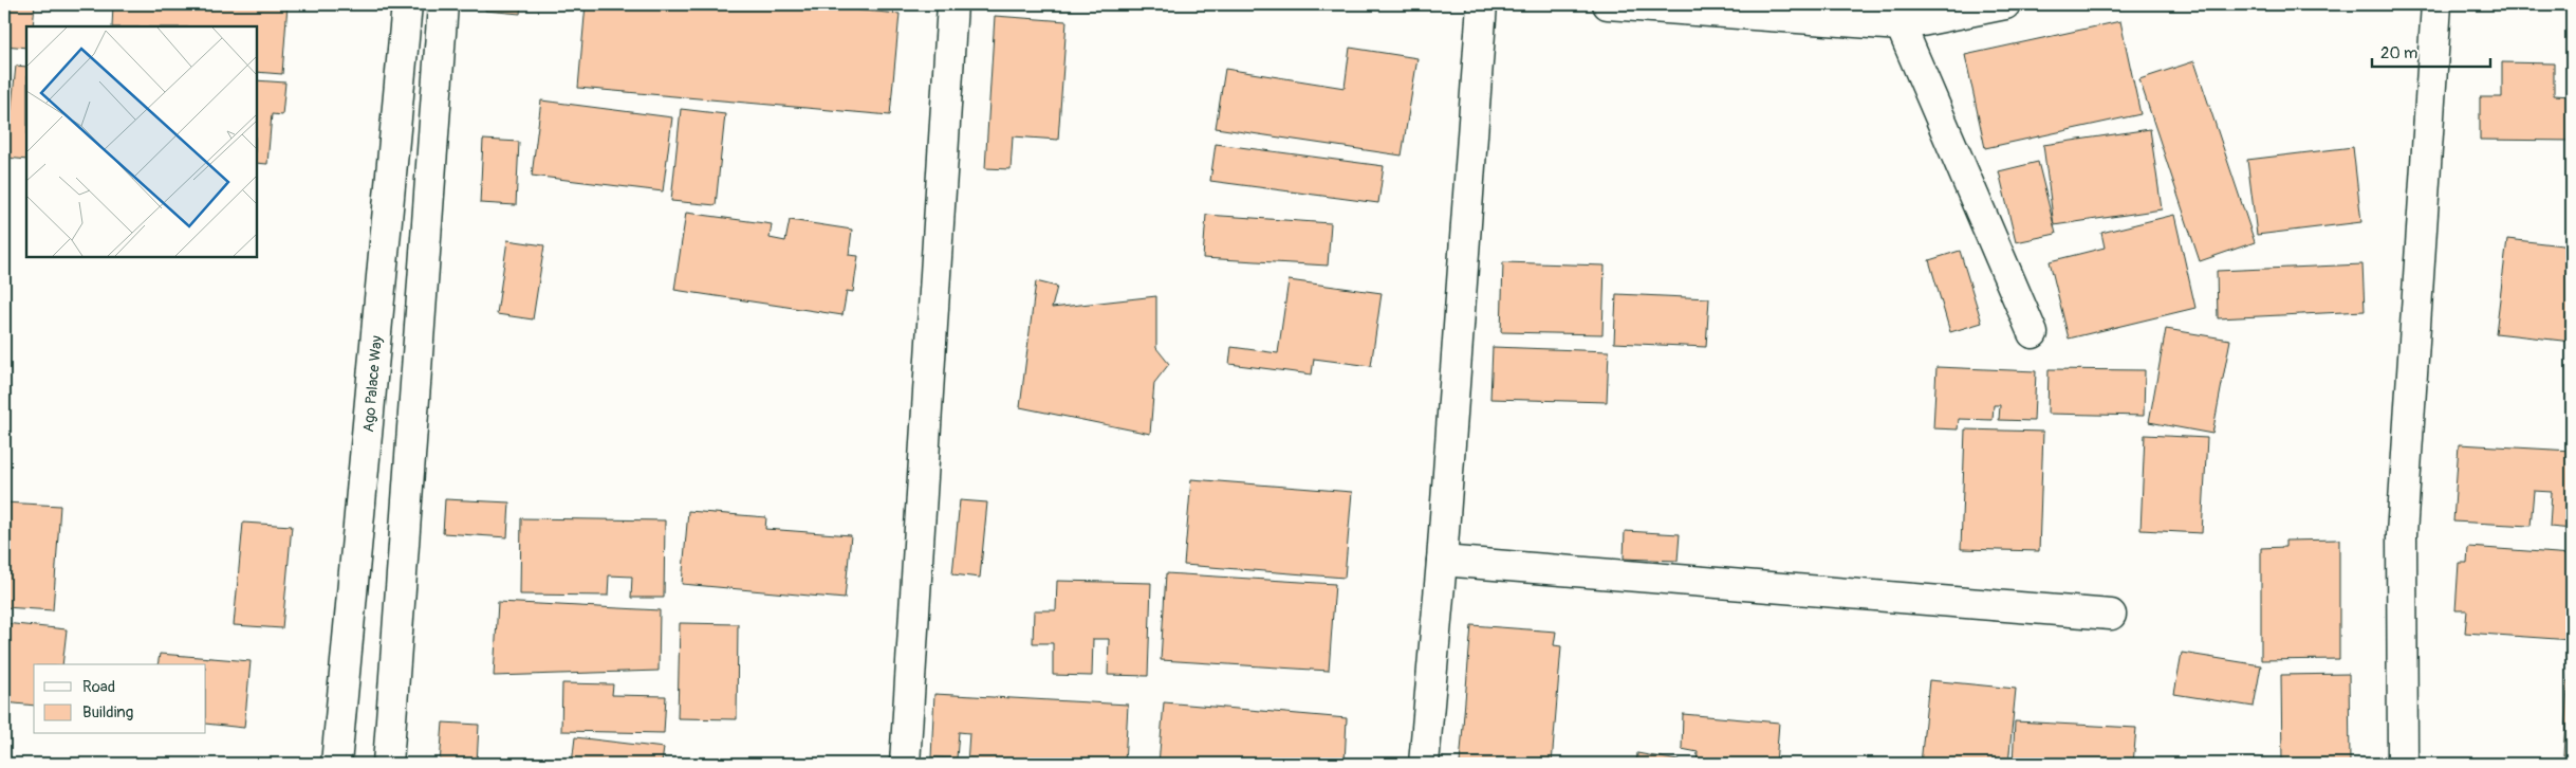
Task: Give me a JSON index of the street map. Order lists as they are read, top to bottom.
{
  "streets": {
    "street": ["Ago Palace Way"]
  },
  "legend": ["Road", "Building"],
  "scale_bar": "20 m"
}
